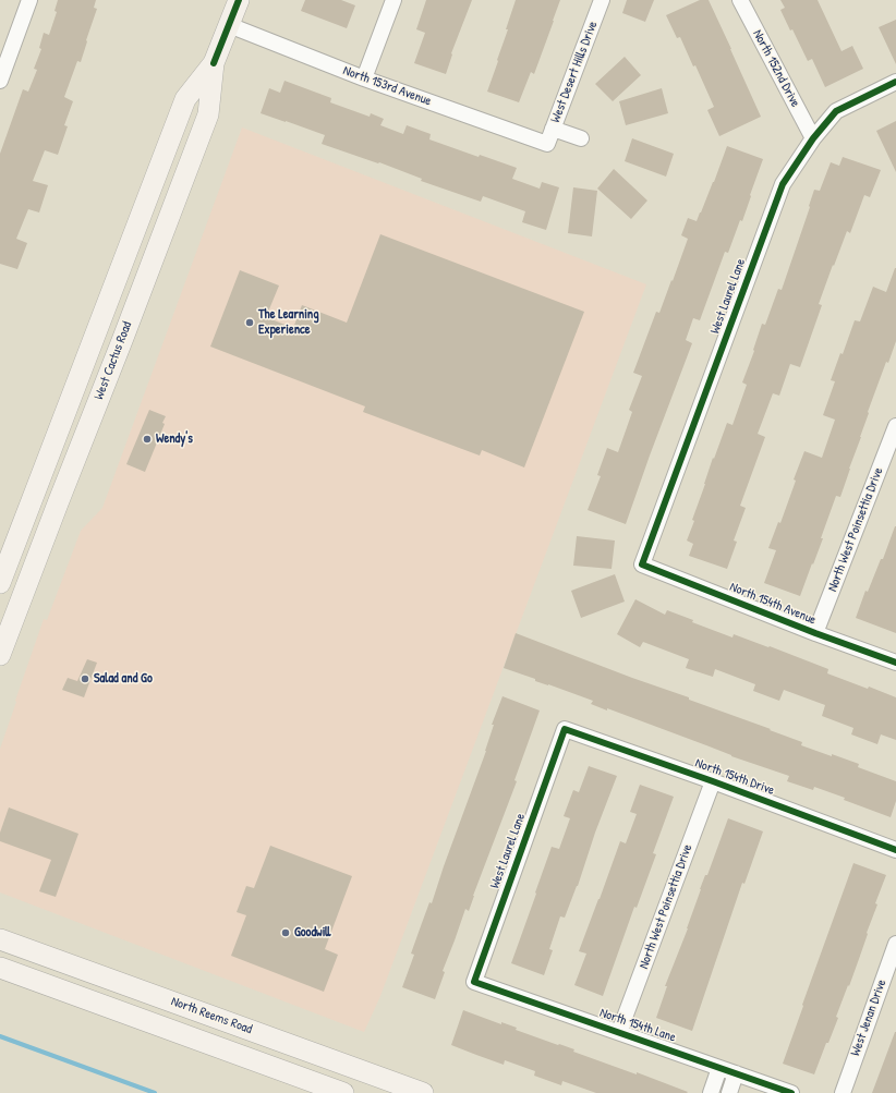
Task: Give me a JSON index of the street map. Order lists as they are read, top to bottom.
{
  "streets": {
    "main road": ["West Cactus Road", "North Reems Road"],
    "street": [
      "North 152nd Drive",
      "West Desert Hills Drive",
      "North 153rd Avenue",
      "West Laurel Lane",
      "North West Poinsettia Drive",
      "North 154th Avenue",
      "North 154th Drive",
      "West Jenan Drive",
      "North 154th Lane"
    ]
  },
  "crossings": [
    ["North 152nd Drive", "West Laurel Lane"],
    ["West Desert Hills Drive", "North 153rd Avenue"],
    ["North 153rd Avenue", "West Cactus Road"],
    ["West Laurel Lane", "North 154th Avenue"],
    ["West Laurel Lane", "North 154th Drive"],
    ["West Laurel Lane", "North 154th Lane"],
    ["North West Poinsettia Drive", "North 154th Avenue"],
    ["North West Poinsettia Drive", "North 154th Drive"],
    ["North West Poinsettia Drive", "North 154th Lane"]
  ],
  "places": [
    "The Learning Experience",
    "Wendy's",
    "Salad and Go",
    "Goodwill"
  ]
}
